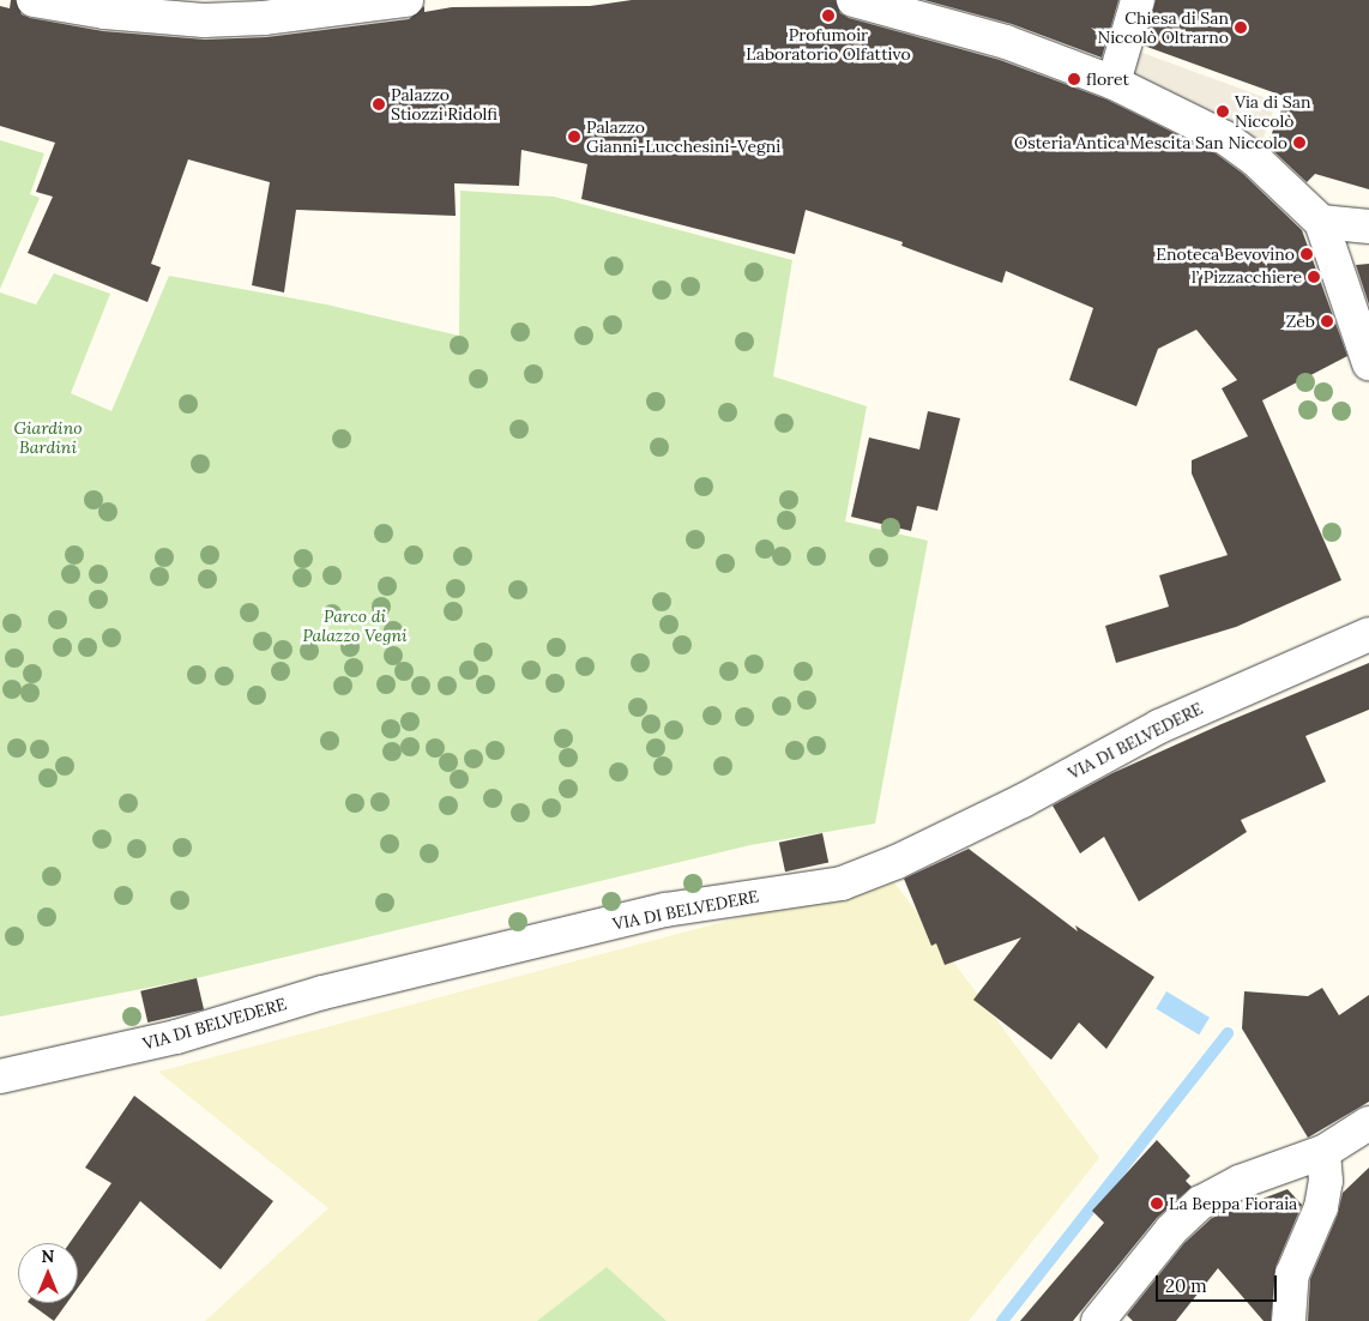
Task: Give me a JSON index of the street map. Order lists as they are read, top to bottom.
{
  "streets": {
    "street": ["VIA DI BELVEDERE"]
  },
  "parks": ["Giardino Bardini", "Parco di Palazzo Vegni"],
  "places": [
    "Profumoir Laboratorio Olfattivo",
    "Chiesa di San Niccolò Oltrarno",
    "floret",
    "Palazzo Stiozzi Ridolfi",
    "Via di San Niccolò",
    "Palazzo Gianni-Lucchesini-Vegni",
    "Osteria Antica Mescita San Niccolo",
    "Enoteca Bevovino",
    "l’ Pizzacchiere",
    "Zeb",
    "La Beppa Fioraia"
  ],
  "scale_bar": "20 m",
  "north": "top"
}
